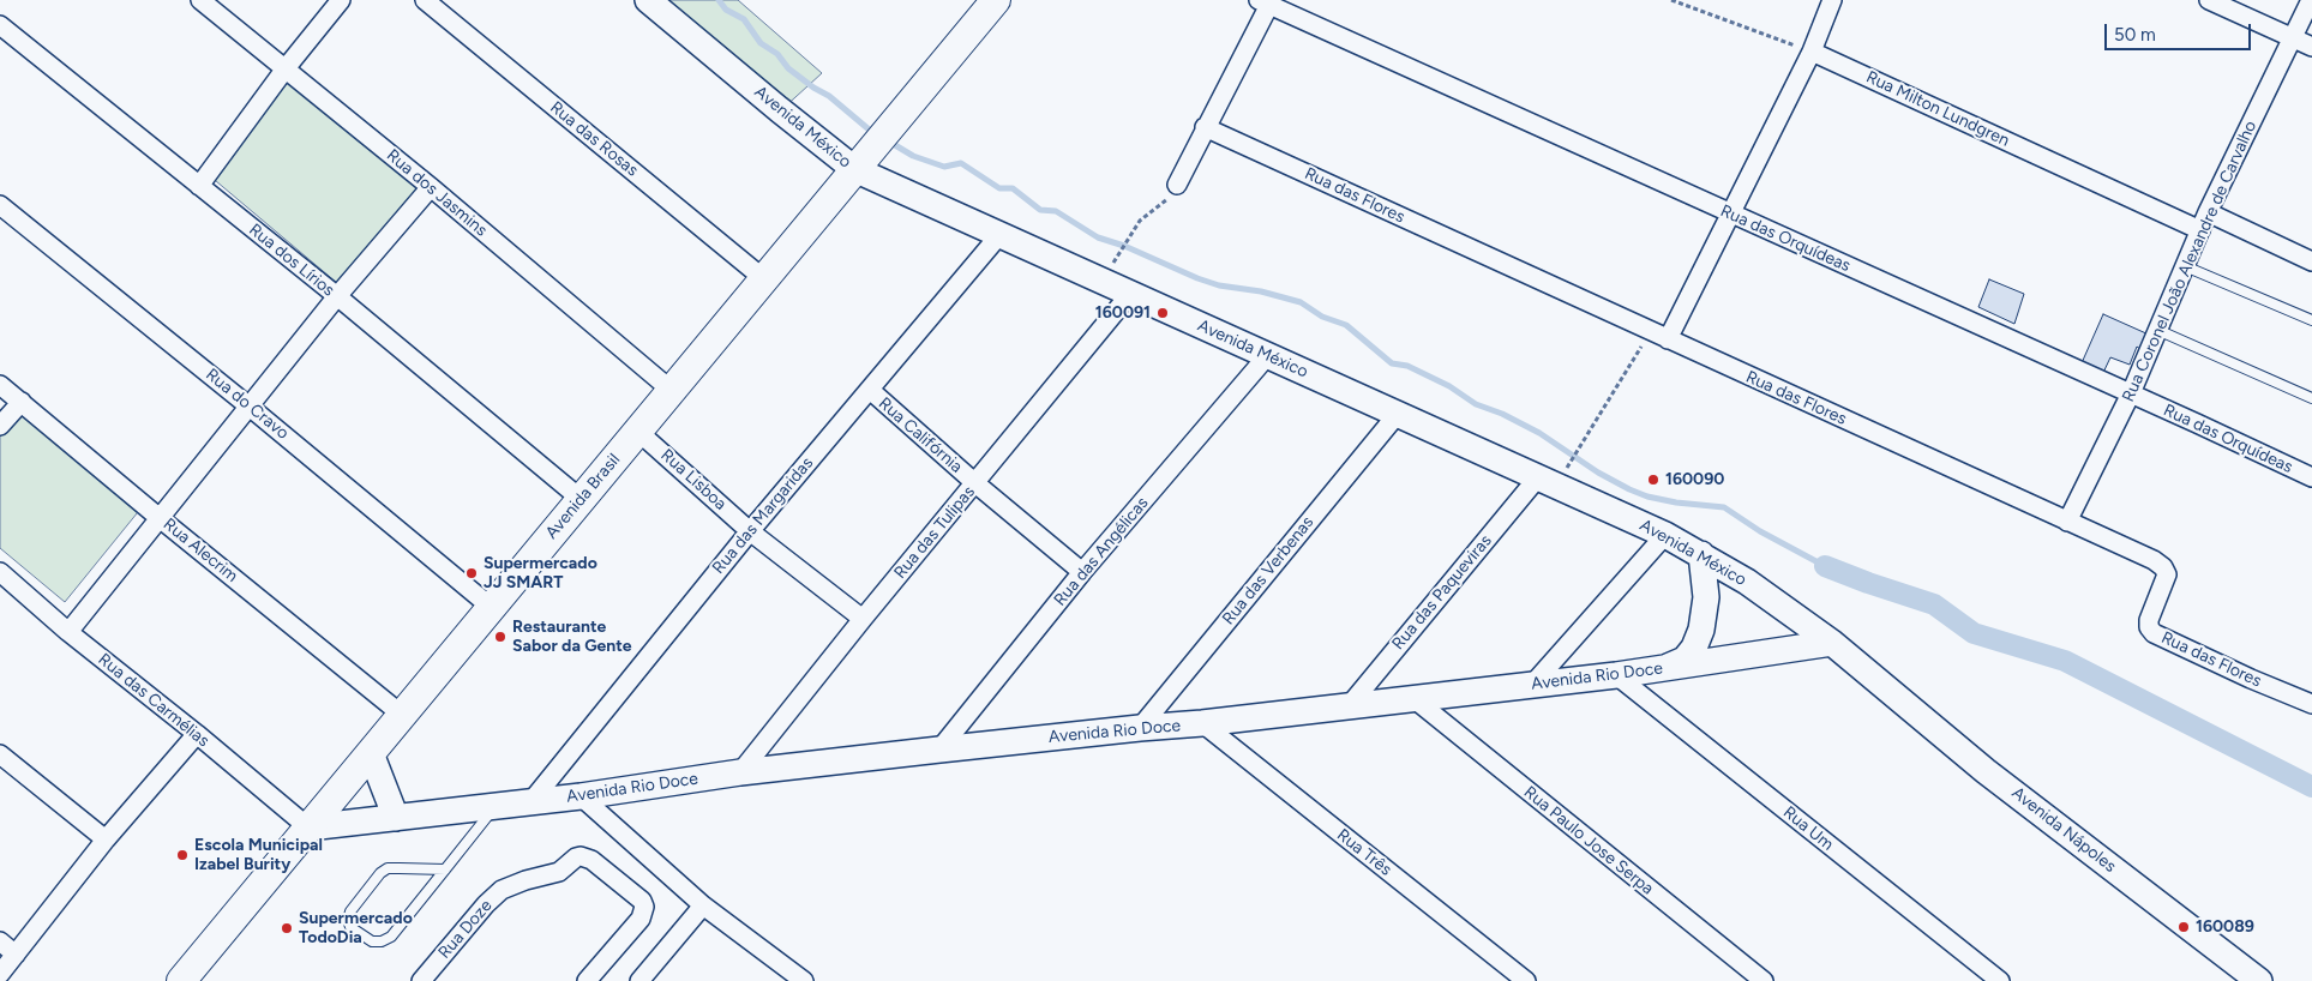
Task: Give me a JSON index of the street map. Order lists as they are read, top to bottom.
{
  "streets": {
    "main road": ["Avenida Brasil"],
    "street": [
      "Rua Milton Lundgren",
      "Avenida México",
      "Rua das Rosas",
      "Rua dos Jasmins",
      "Rua das Flores",
      "Rua das Orquídeas",
      "Rua dos Lírios",
      "Rua Coronel João Alexandre de Carvalho",
      "Rua do Cravo",
      "Rua Califórnia",
      "Rua Lisboa",
      "Rua das Margaridas",
      "Rua das Tulipas",
      "Rua Alecrim",
      "Rua das Angélicas",
      "Rua das Verbenas",
      "Rua das Paqueviras",
      "Avenida Rio Doce",
      "Rua das Carmélias",
      "Rua Um",
      "Avenida Nápoles",
      "Rua Paulo Jose Serpa",
      "Rua Três",
      "Rua Doze"
    ]
  },
  "crossings": [
    ["Rua Milton Lundgren", "Rua Coronel João Alexandre de Carvalho"],
    ["Avenida México", "Avenida Brasil"],
    ["Avenida México", "Rua das Margaridas"],
    ["Avenida México", "Rua das Tulipas"],
    ["Avenida México", "Rua das Angélicas"],
    ["Avenida México", "Rua das Verbenas"],
    ["Avenida México", "Rua das Paqueviras"],
    ["Avenida México", "Avenida Rio Doce"],
    ["Avenida México", "Avenida Nápoles"],
    ["Rua das Rosas", "Avenida Brasil"],
    ["Rua dos Jasmins", "Avenida Brasil"],
    ["Rua das Flores", "Rua Coronel João Alexandre de Carvalho"],
    ["Rua das Orquídeas", "Rua Coronel João Alexandre de Carvalho"],
    ["Rua dos Lírios", "Avenida Brasil"],
    ["Rua do Cravo", "Avenida Brasil"],
    ["Rua Califórnia", "Rua das Margaridas"],
    ["Rua Califórnia", "Rua das Tulipas"],
    ["Rua Califórnia", "Rua das Angélicas"],
    ["Rua Lisboa", "Avenida Brasil"],
    ["Rua Lisboa", "Rua das Margaridas"],
    ["Rua Lisboa", "Rua das Tulipas"],
    ["Avenida Brasil", "Rua Alecrim"],
    ["Avenida Brasil", "Avenida Rio Doce"],
    ["Avenida Brasil", "Rua das Carmélias"],
    ["Rua das Margaridas", "Avenida Rio Doce"],
    ["Rua das Tulipas", "Avenida Rio Doce"],
    ["Rua das Angélicas", "Avenida Rio Doce"],
    ["Rua das Verbenas", "Avenida Rio Doce"],
    ["Rua das Paqueviras", "Avenida Rio Doce"],
    ["Avenida Rio Doce", "Rua das Carmélias"],
    ["Avenida Rio Doce", "Rua Um"],
    ["Avenida Rio Doce", "Rua Paulo Jose Serpa"],
    ["Avenida Rio Doce", "Rua Três"]
  ],
  "places": [
    "160091",
    "160090",
    "Supermercado JJ SMART",
    "Restaurante Sabor da Gente",
    "Escola Municipal Izabel Burity",
    "160089",
    "Supermercado TodoDia"
  ],
  "scale_bar": "50 m"
}
